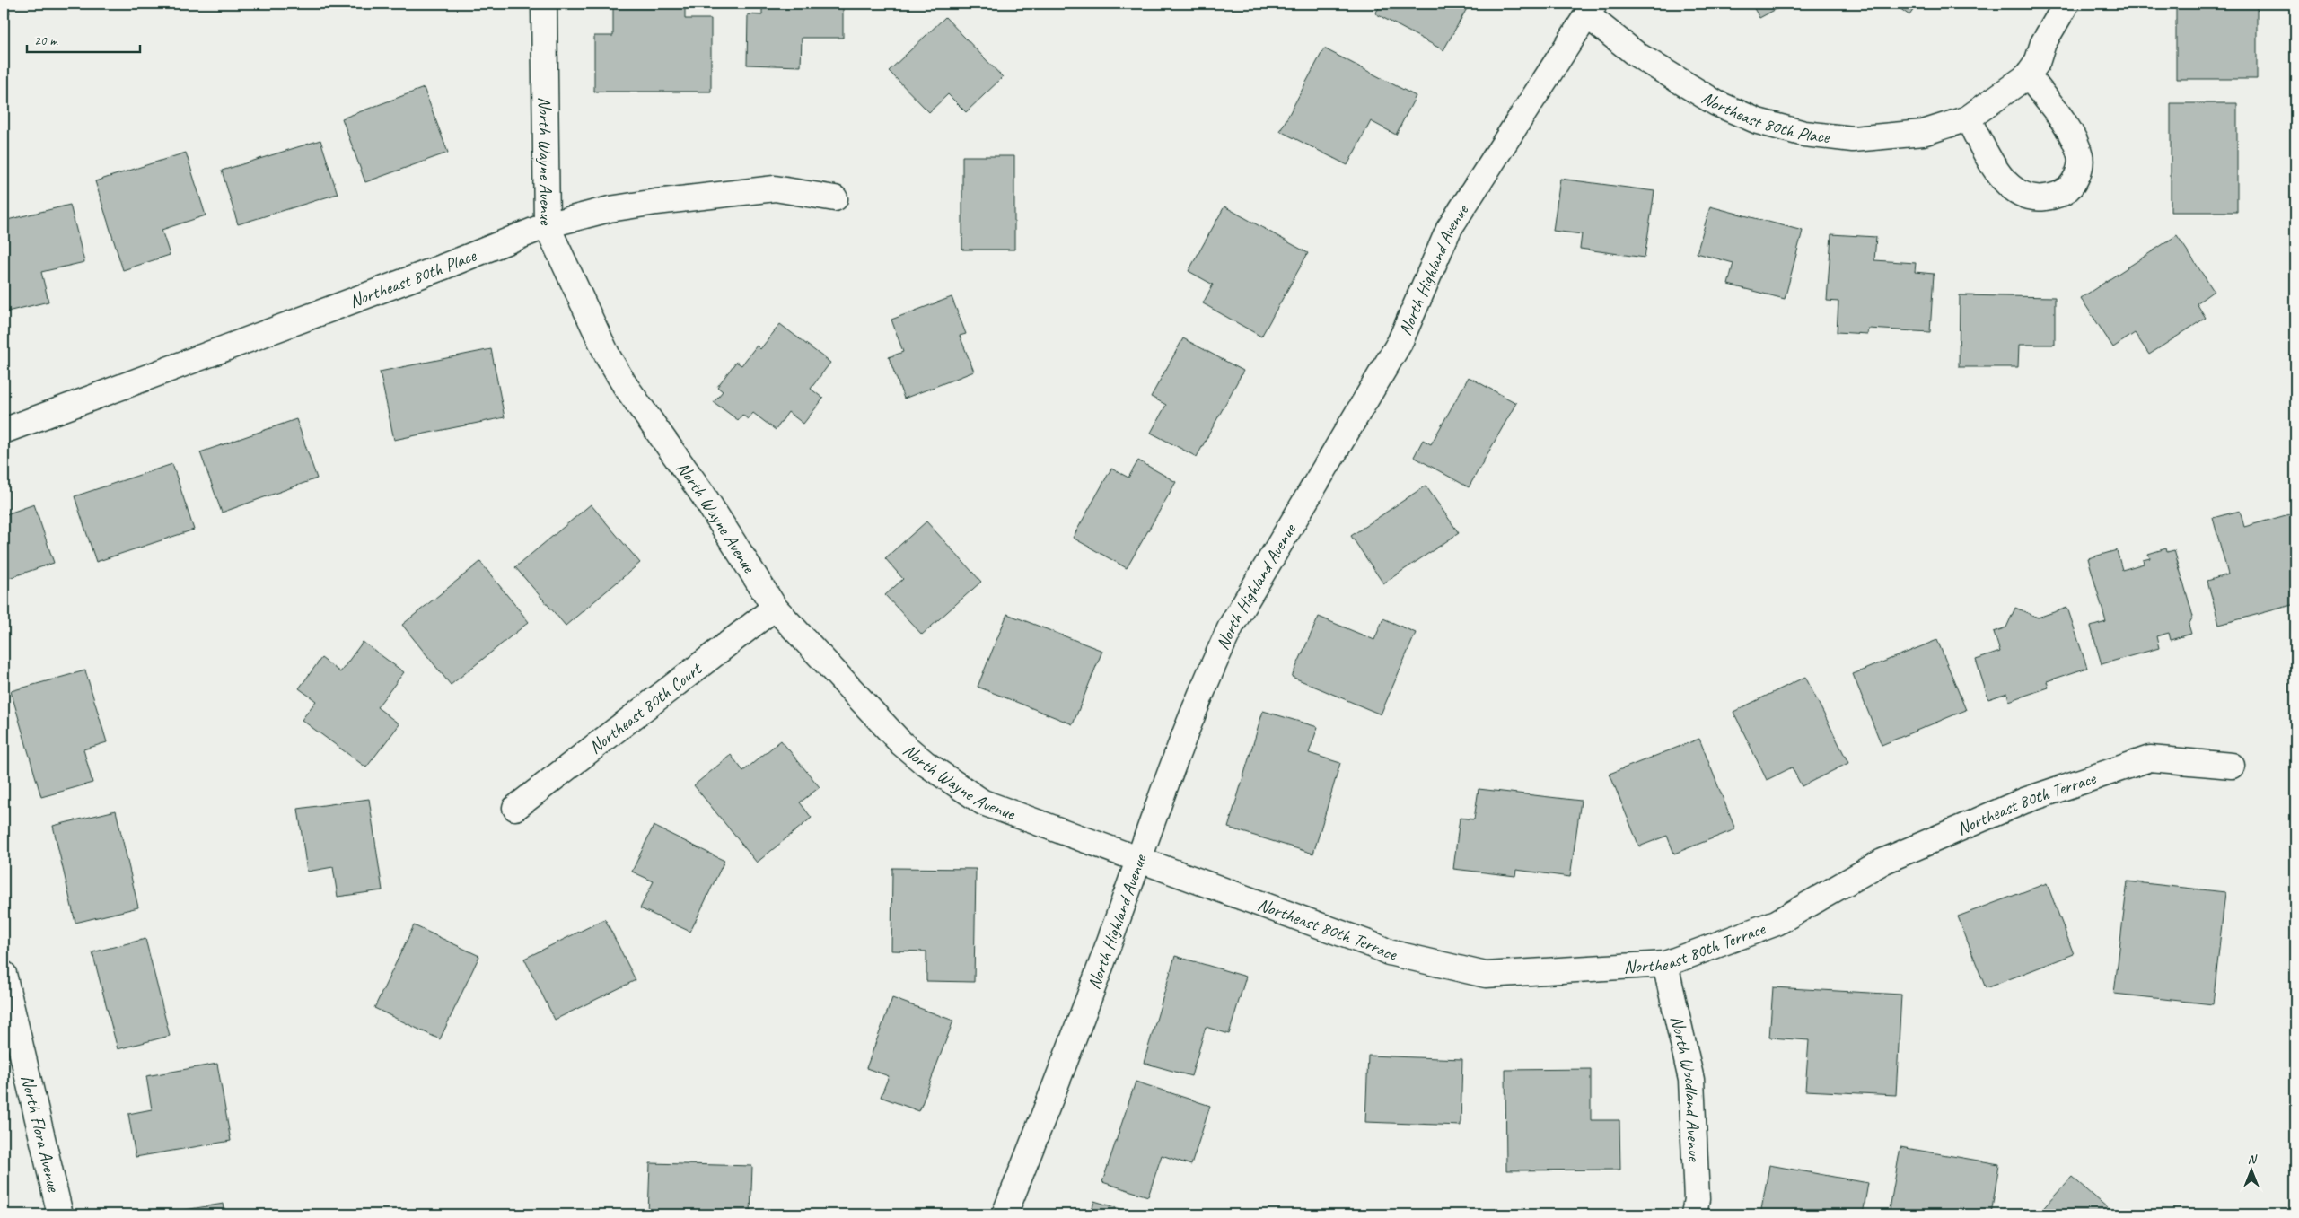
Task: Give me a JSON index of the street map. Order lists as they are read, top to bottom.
{
  "streets": {
    "street": [
      "Northeast 80th Place",
      "North Wayne Avenue",
      "North Highland Avenue",
      "Northeast 80th Court",
      "Northeast 80th Terrace",
      "North Woodland Avenue",
      "North Flora Avenue"
    ]
  },
  "crossings": [
    ["Northeast 80th Place", "North Wayne Avenue"],
    ["Northeast 80th Place", "North Highland Avenue"],
    ["North Wayne Avenue", "North Highland Avenue"],
    ["North Wayne Avenue", "Northeast 80th Court"],
    ["North Wayne Avenue", "Northeast 80th Terrace"],
    ["North Highland Avenue", "Northeast 80th Terrace"],
    ["Northeast 80th Terrace", "North Woodland Avenue"]
  ],
  "scale_bar": "20 m",
  "north": "top"
}
